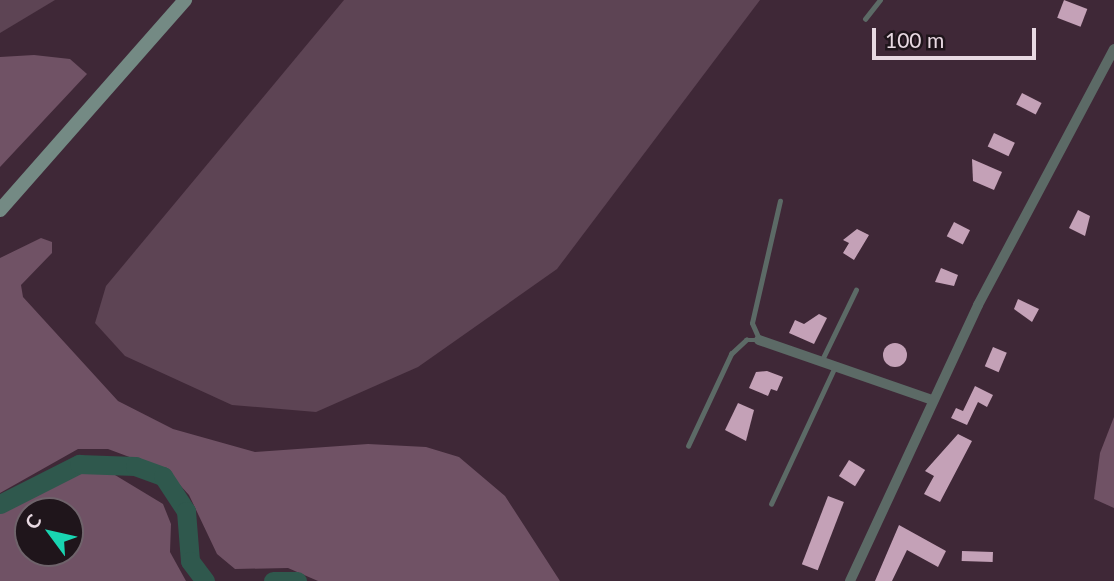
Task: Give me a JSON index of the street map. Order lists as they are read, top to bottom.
{
  "scale_bar": "100 m",
  "north": "top left"
}
